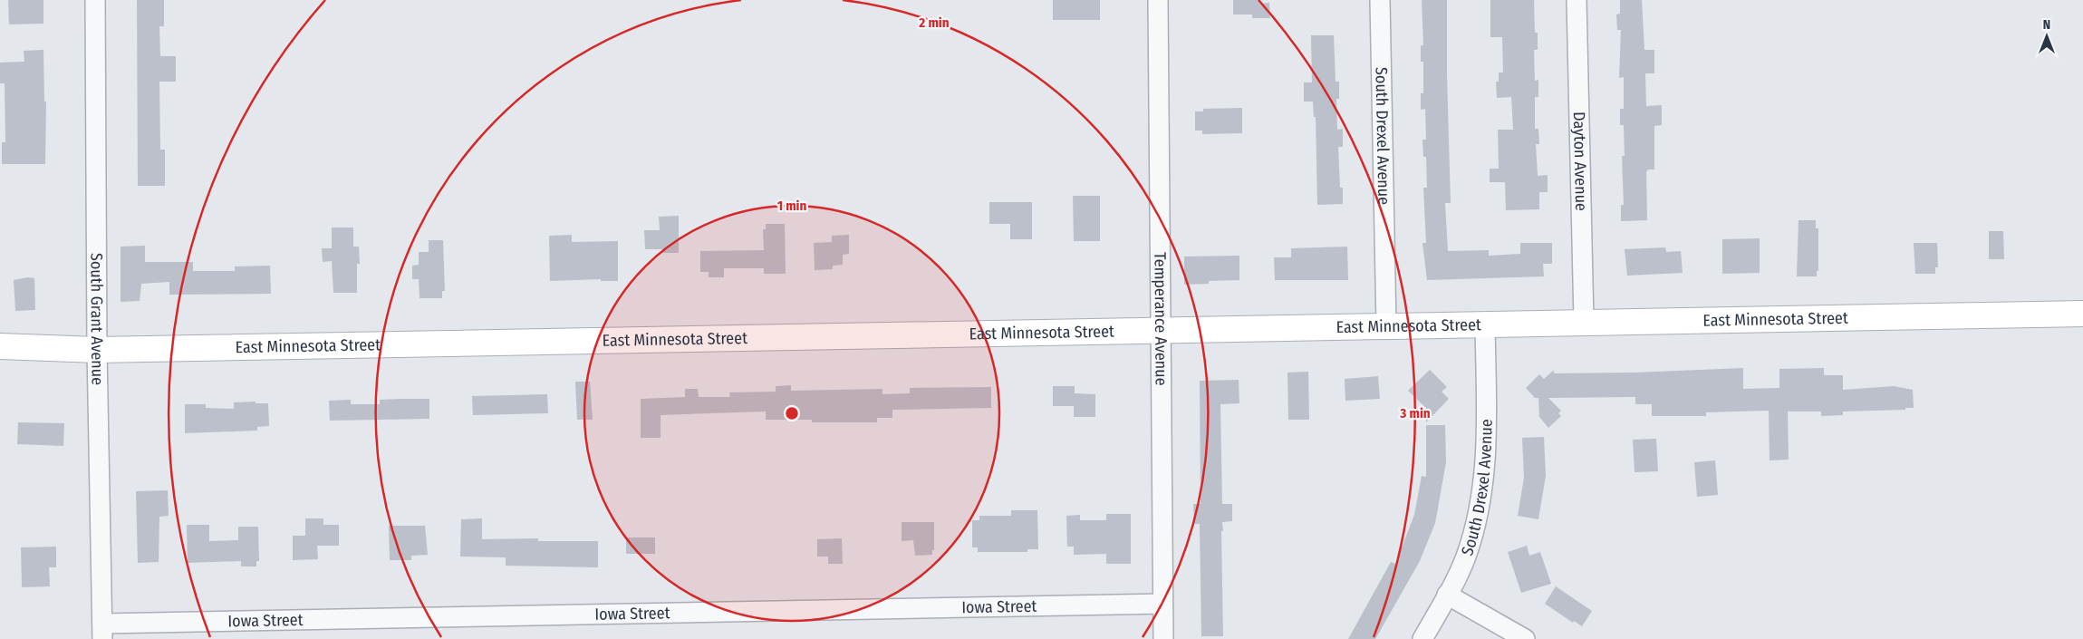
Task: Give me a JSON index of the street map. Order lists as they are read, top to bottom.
{
  "streets": {
    "street": [
      "South Drexel Avenue",
      "Dayton Avenue",
      "Temperance Avenue",
      "East Minnesota Street",
      "South Grant Avenue",
      "Iowa Street"
    ]
  },
  "crossings": [
    ["South Drexel Avenue", "East Minnesota Street"],
    ["Dayton Avenue", "East Minnesota Street"],
    ["Temperance Avenue", "East Minnesota Street"],
    ["Temperance Avenue", "Iowa Street"],
    ["East Minnesota Street", "South Grant Avenue"],
    ["South Grant Avenue", "Iowa Street"]
  ],
  "north": "top",
  "rings": ["2 min", "1 min", "3 min"]
}
